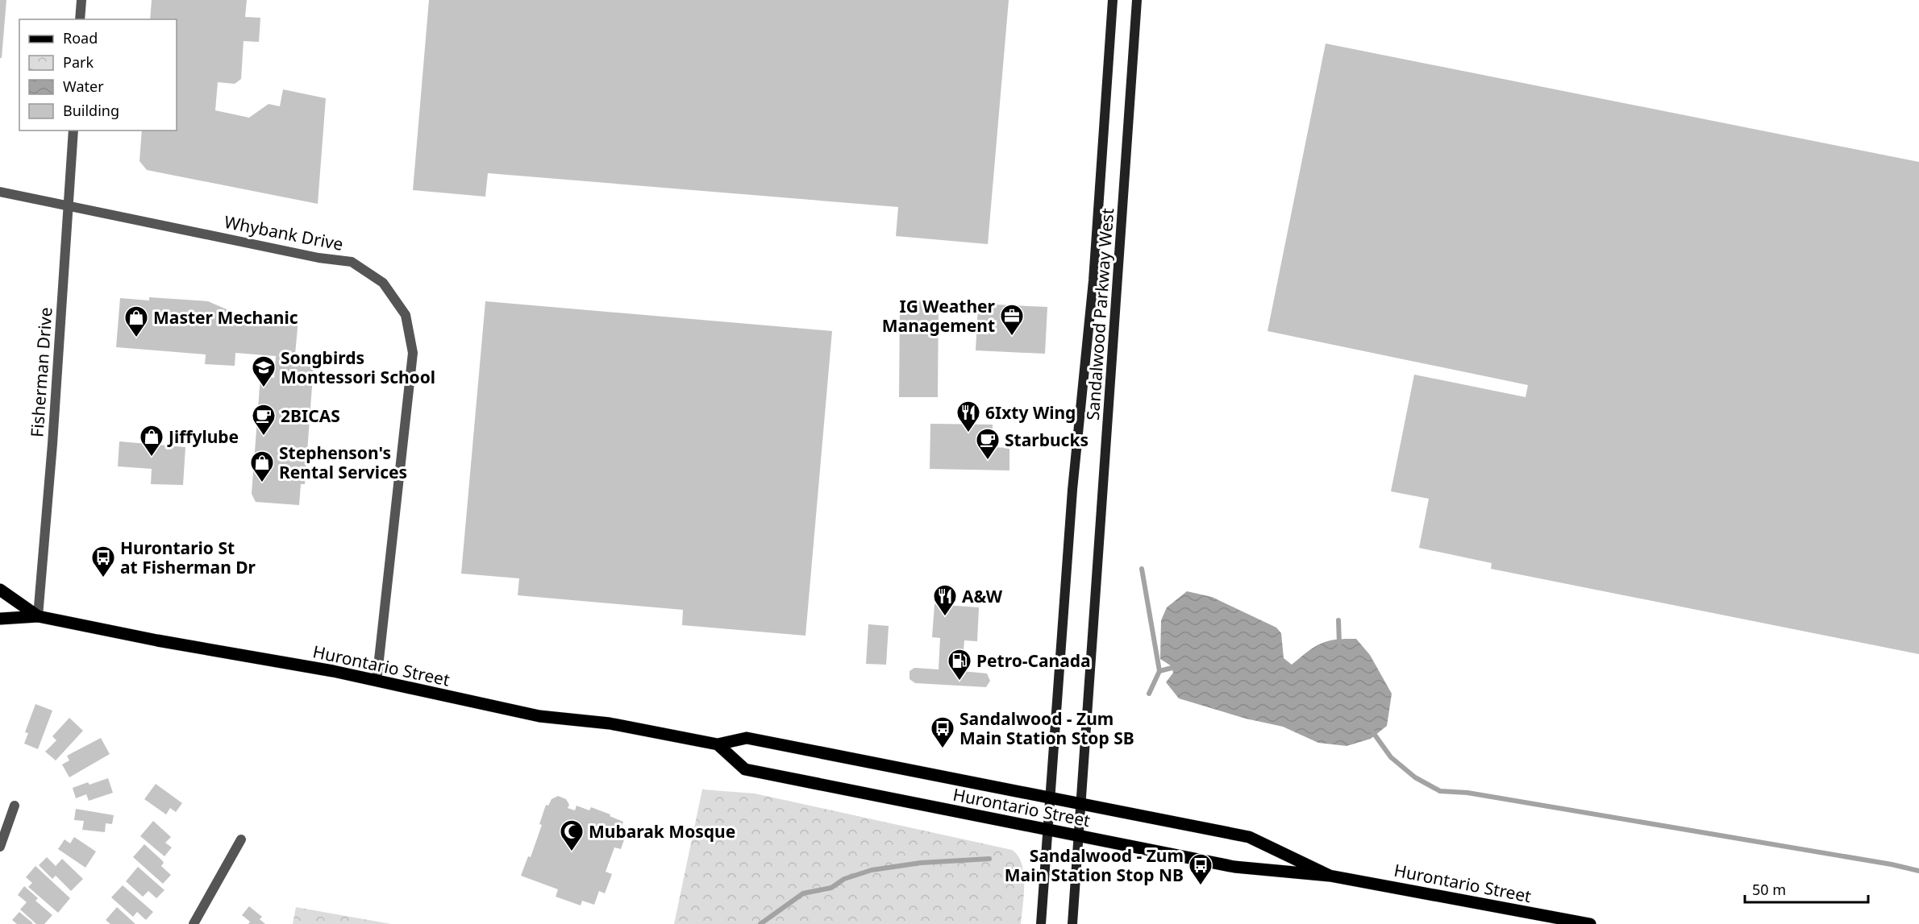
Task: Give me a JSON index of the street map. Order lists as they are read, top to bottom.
{
  "streets": {
    "main road": ["Sandalwood Parkway West", "Hurontario Street"],
    "street": ["Whybank Drive", "Fisherman Drive"]
  },
  "crossings": [
    ["Whybank Drive", "Fisherman Drive"],
    ["Whybank Drive", "Hurontario Street"],
    ["Sandalwood Parkway West", "Hurontario Street"],
    ["Fisherman Drive", "Hurontario Street"]
  ],
  "places": {
    "office": ["IG Weather Management"],
    "shop": ["Master Mechanic", "Jiffylube", "Stephenson's Rental Services"],
    "school or university": ["Songbirds Montessori School"],
    "restaurant": ["6Ixty Wing", "A&W"],
    "cafe": ["2BICAS", "Starbucks"],
    "bus stop": ["Hurontario St at Fisherman Dr", "Sandalwood - Zum Main Station Stop SB", "Sandalwood - Zum Main Station Stop NB"],
    "fuel station": ["Petro-Canada"],
    "mosque": ["Mubarak Mosque"]
  },
  "legend": [
    "Road",
    "Park",
    "Water",
    "Building"
  ],
  "scale_bar": "50 m"
}
